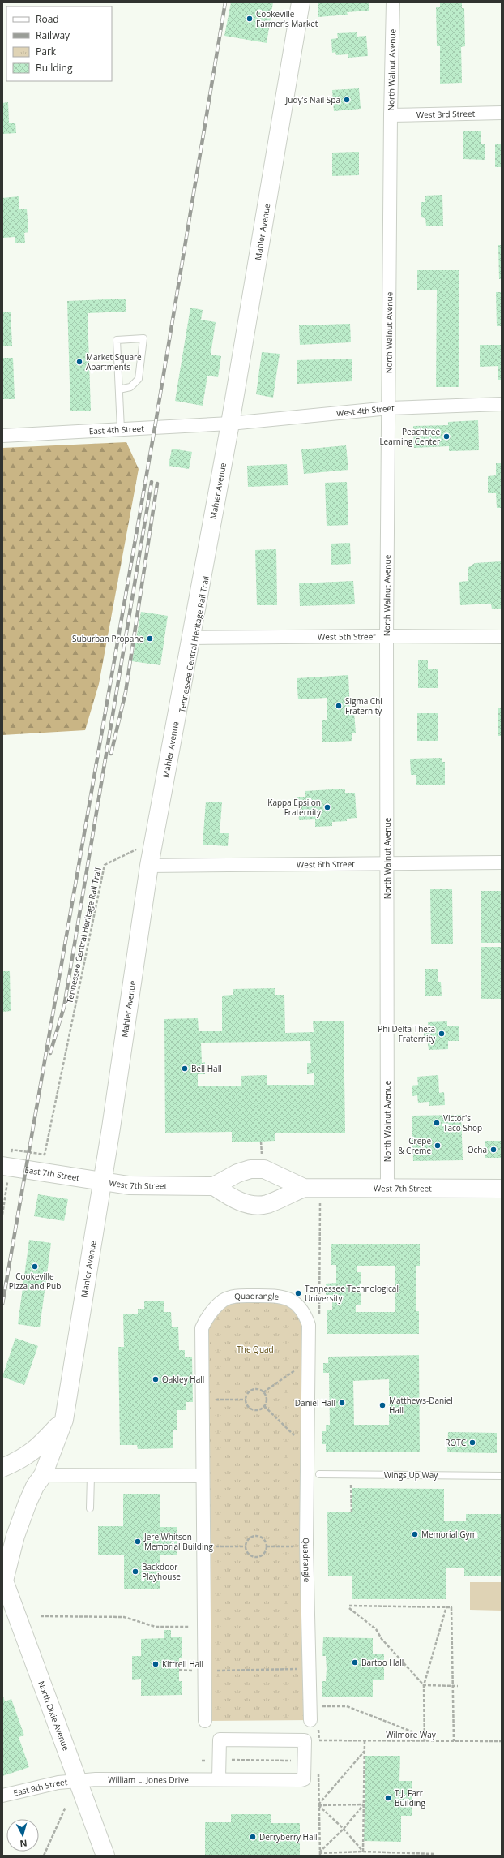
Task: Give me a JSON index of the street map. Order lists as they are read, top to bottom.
{
  "streets": {
    "street": [
      "North Walnut Avenue",
      "West 3rd Street",
      "Mahler Avenue",
      "West 4th Street",
      "East 4th Street",
      "West 5th Street",
      "West 6th Street",
      "East 7th Street",
      "West 7th Street",
      "Quadrangle",
      "North Dixie Avenue",
      "William L. Jones Drive",
      "East 9th Street"
    ],
    "lane": ["Wings Up Way"],
    "path": ["Tennessee Central Heritage Rail Trail", "Wilmore Way"]
  },
  "crossings": [
    ["North Walnut Avenue", "West 3rd Street"],
    ["North Walnut Avenue", "West 4th Street"],
    ["North Walnut Avenue", "West 5th Street"],
    ["North Walnut Avenue", "West 6th Street"],
    ["North Walnut Avenue", "West 7th Street"],
    ["Mahler Avenue", "West 4th Street"],
    ["Mahler Avenue", "East 4th Street"],
    ["Mahler Avenue", "West 5th Street"],
    ["Mahler Avenue", "Tennessee Central Heritage Rail Trail"],
    ["Mahler Avenue", "West 6th Street"],
    ["Mahler Avenue", "East 7th Street"],
    ["Mahler Avenue", "West 7th Street"],
    ["Mahler Avenue", "North Dixie Avenue"],
    ["West 4th Street", "East 4th Street"],
    ["Tennessee Central Heritage Rail Trail", "East 7th Street"],
    ["East 7th Street", "West 7th Street"],
    ["North Dixie Avenue", "William L. Jones Drive"],
    ["North Dixie Avenue", "East 9th Street"],
    ["William L. Jones Drive", "East 9th Street"]
  ],
  "parks": ["The Quad"],
  "places": [
    "Cookeville Farmer's Market",
    "Judy's Nail Spa",
    "Market Square Apartments",
    "Peachtree Learning Center",
    "Suburban Propane",
    "Sigma Chi Fraternity",
    "Kappa Epsilon Fraternity",
    "Phi Delta Theta Fraternity",
    "Bell Hall",
    "Victor's Taco Shop",
    "Crepe & Creme",
    "Ocha",
    "Cookeville Pizza and Pub",
    "Tennessee Technological University",
    "Oakley Hall",
    "Daniel Hall",
    "Matthews-Daniel Hall",
    "ROTC",
    "Memorial Gym",
    "Jere Whitson Memorial Building",
    "Backdoor Playhouse",
    "Bartoo Hall",
    "Kittrell Hall",
    "T.J. Farr Building",
    "Derryberry Hall"
  ],
  "legend": [
    "Road",
    "Railway",
    "Park",
    "Building"
  ],
  "north": "bottom"
}
